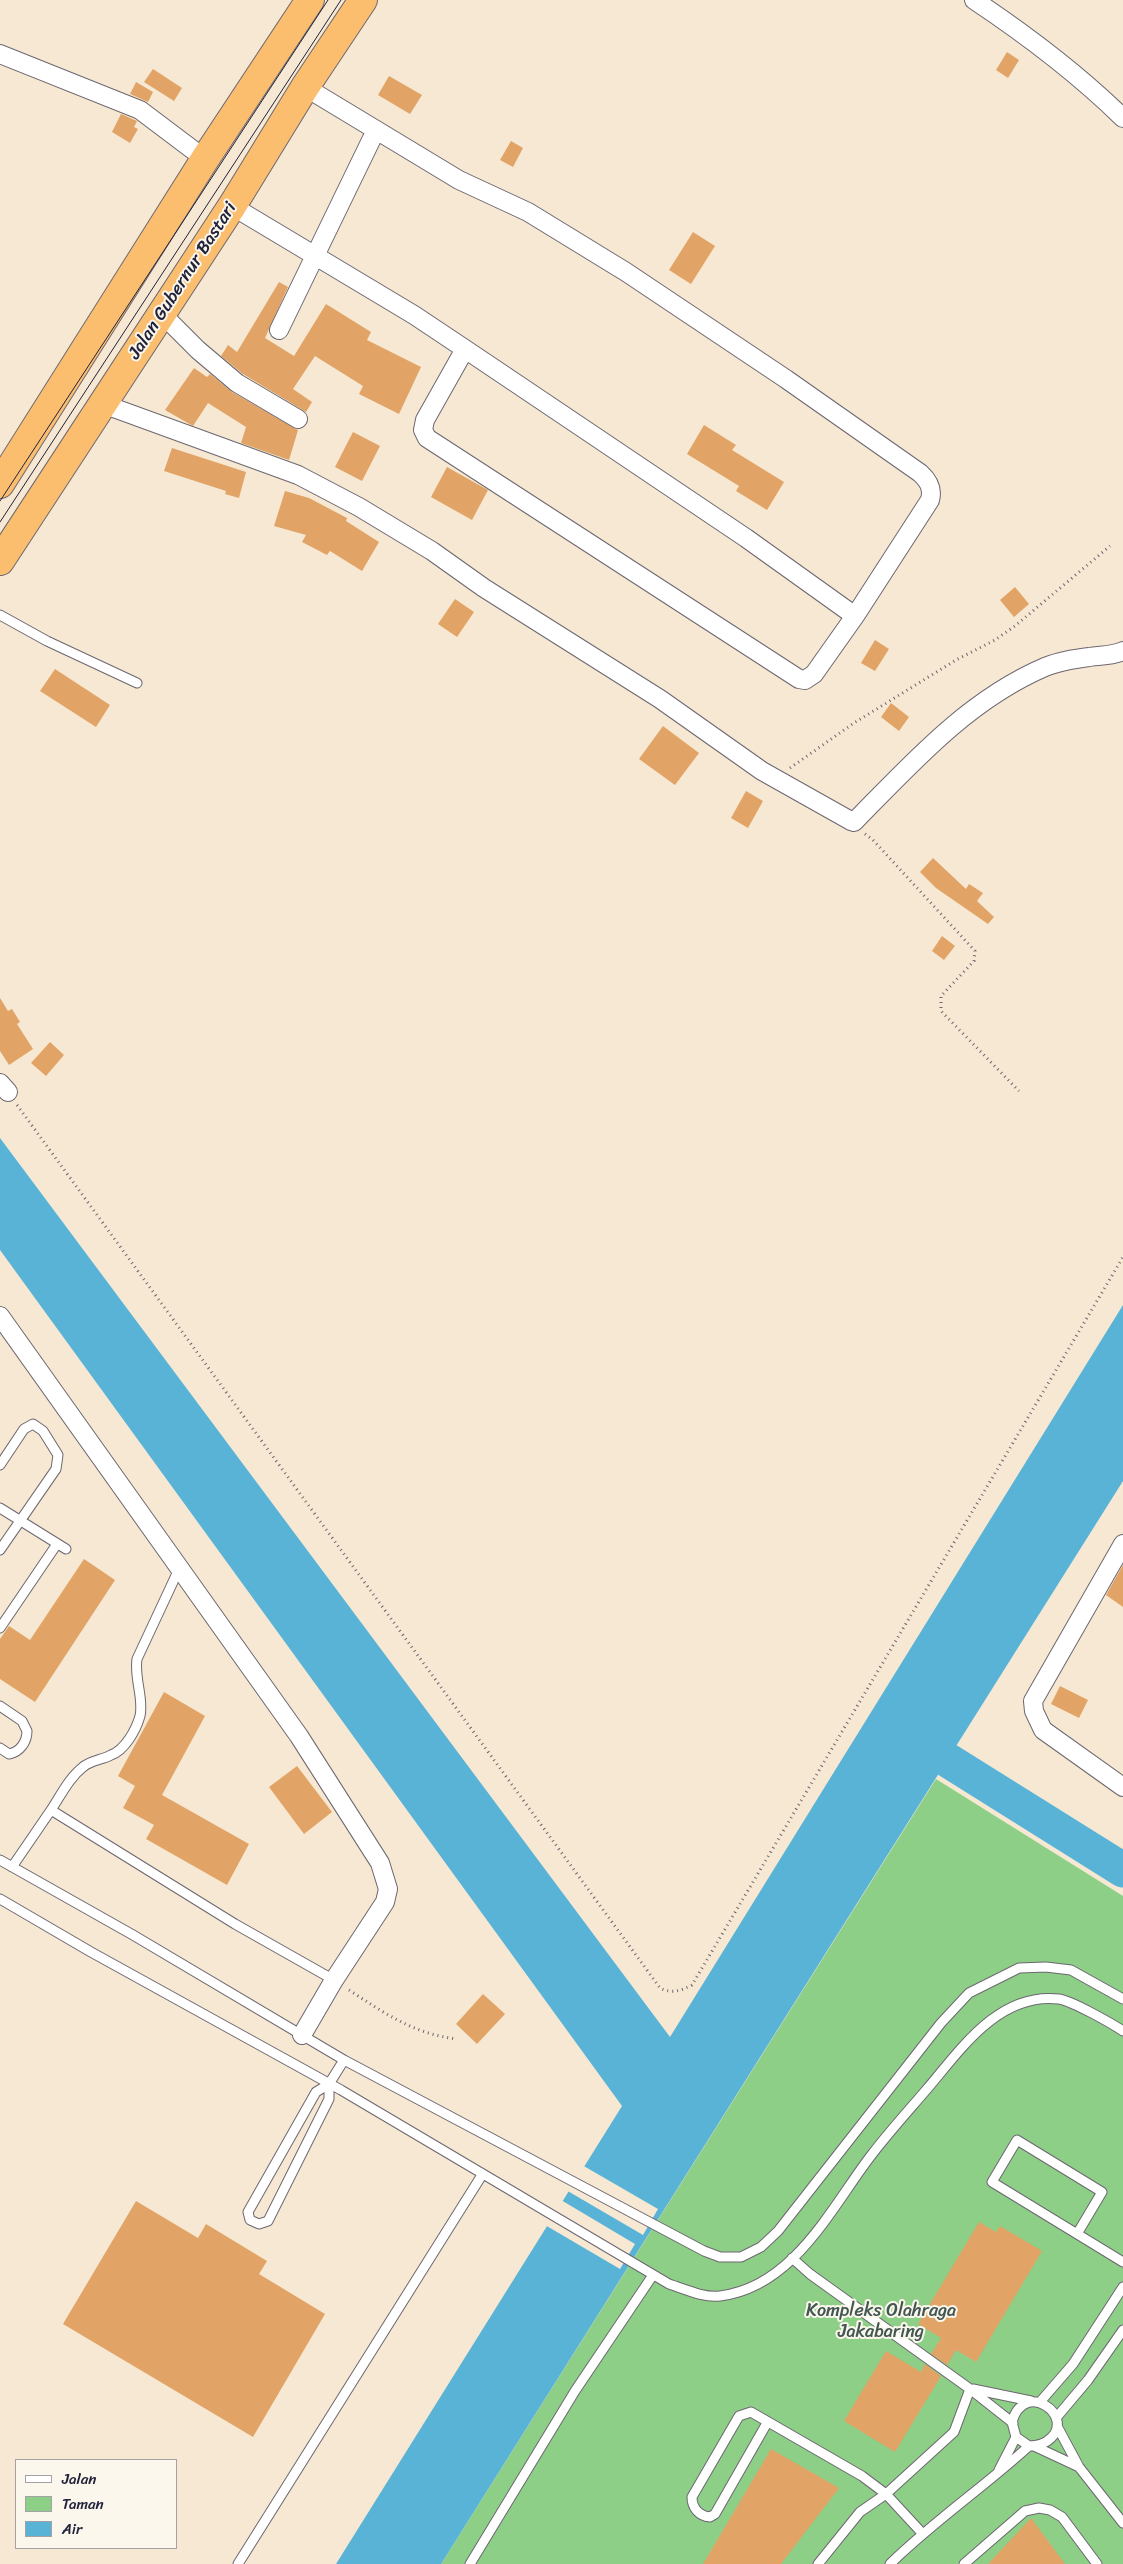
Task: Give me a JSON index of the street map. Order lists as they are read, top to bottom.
{
  "streets": {
    "highway": ["Jalan Gubernur Bastari"]
  },
  "parks": ["Kompleks Olahraga Jakabaring"],
  "legend": ["Jalan", "Taman", "Air"]
}
